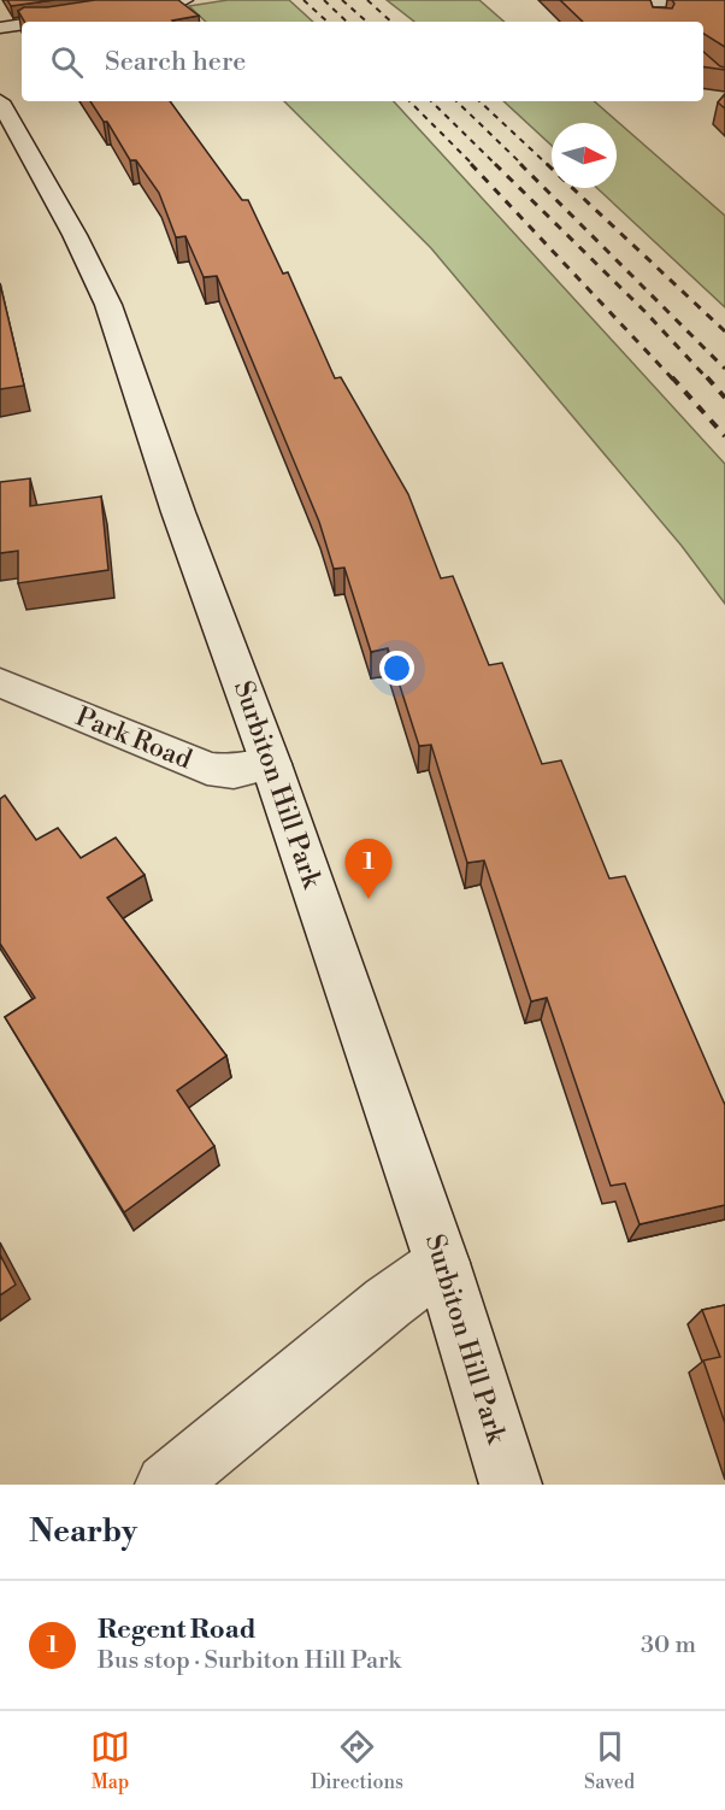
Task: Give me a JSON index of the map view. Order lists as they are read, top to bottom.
{
  "streets": {
    "street": ["Park Road", "Surbiton Hill Park"]
  },
  "crossings": [
    ["Park Road", "Surbiton Hill Park"]
  ],
  "north": "right",
  "page": {
    "search": "Search here",
    "pins": "1",
    "heading": "Nearby",
    "list": [
      {
        "mark": "1",
        "name": "Regent Road",
        "note": "Bus stop · Surbiton Hill Park",
        "value": "30 m"
      }
    ],
    "nav": ["Map", "Directions", "Saved"]
  }
}
